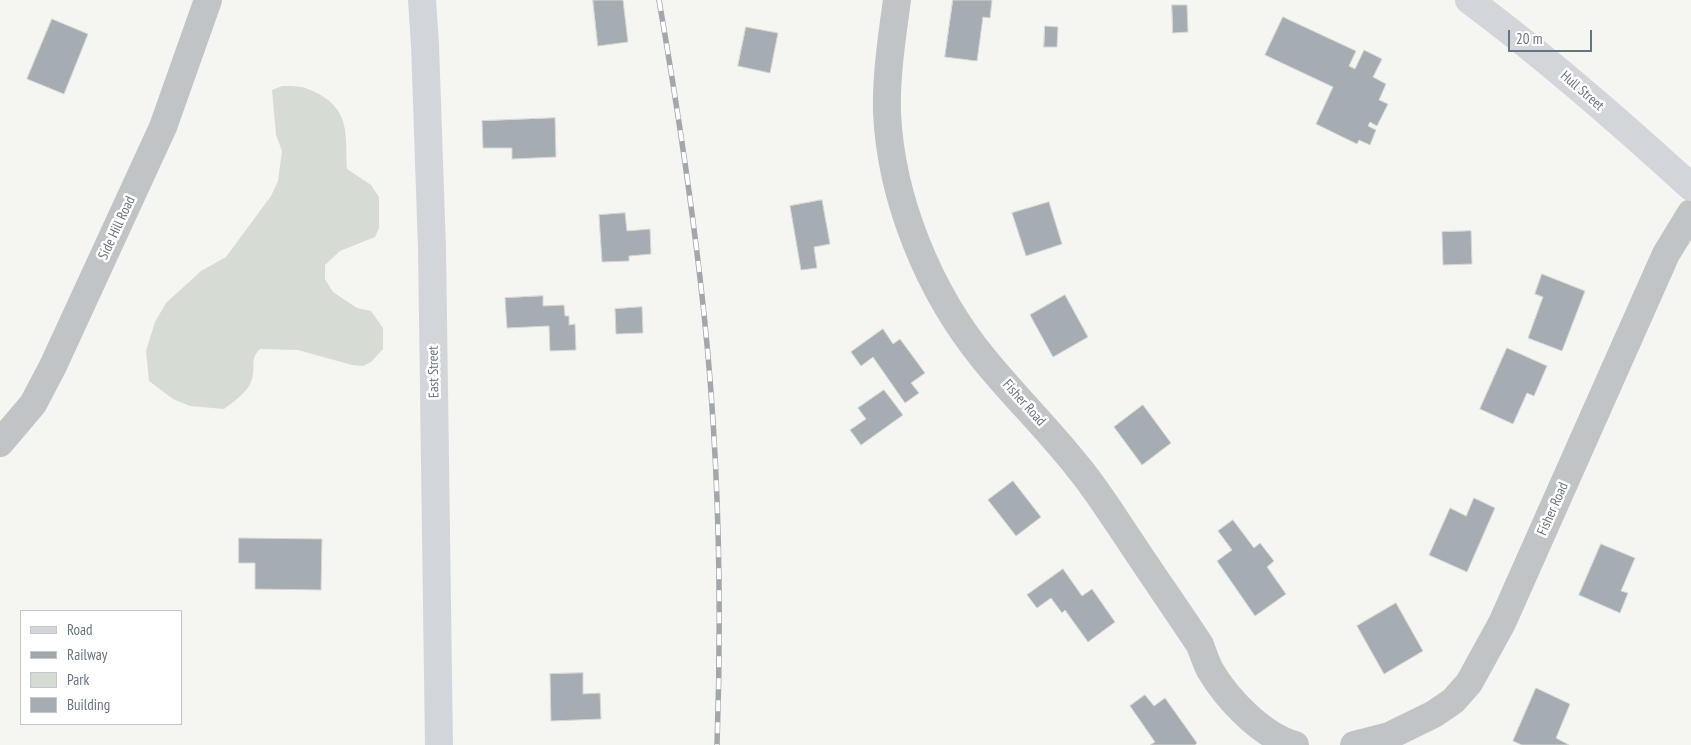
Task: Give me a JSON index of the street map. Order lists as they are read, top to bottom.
{
  "streets": {
    "main road": ["Hull Street", "East Street"],
    "street": ["Side Hill Road", "Fisher Road"]
  },
  "legend": [
    "Road",
    "Railway",
    "Park",
    "Building"
  ],
  "scale_bar": "20 m"
}
